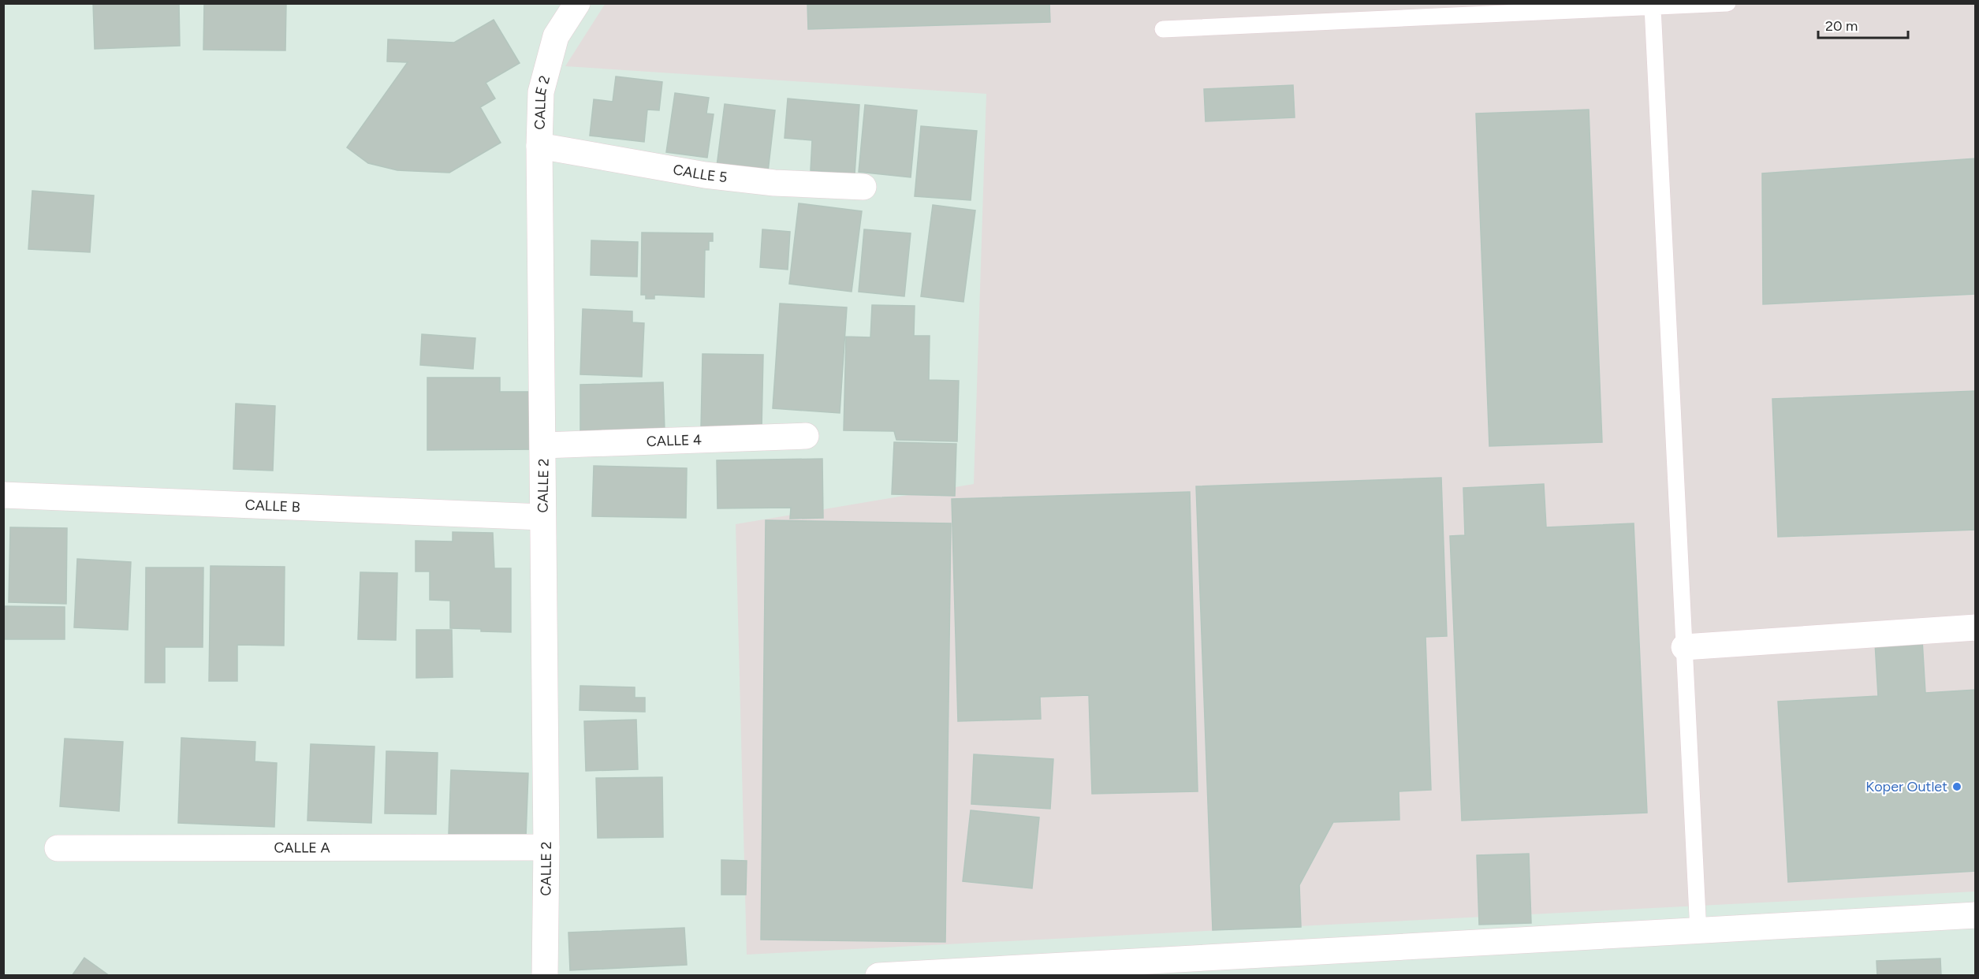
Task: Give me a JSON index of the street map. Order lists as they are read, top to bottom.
{
  "streets": {
    "street": [
      "CALLE 2",
      "CALLE 5",
      "CALLE 4",
      "CALLE B",
      "CALLE A"
    ]
  },
  "crossings": [
    ["CALLE 2", "CALLE 5"],
    ["CALLE 2", "CALLE 4"],
    ["CALLE 2", "CALLE B"],
    ["CALLE 2", "CALLE A"]
  ],
  "places": ["Koper Outlet"],
  "scale_bar": "20 m"
}
